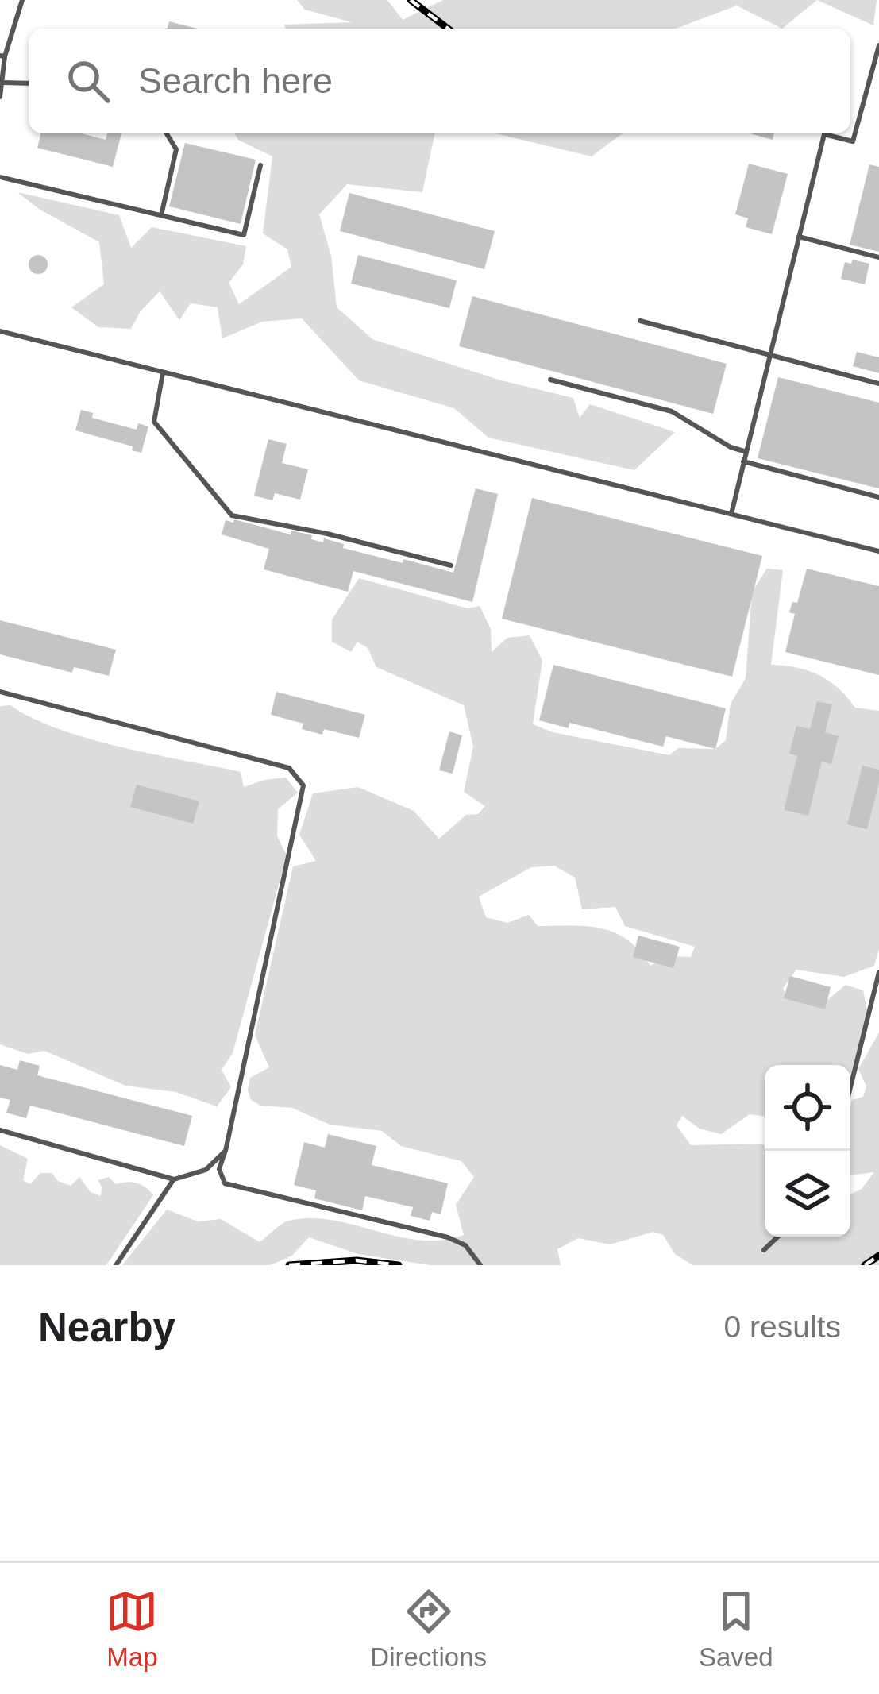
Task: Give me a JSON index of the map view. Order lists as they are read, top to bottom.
{
  "page": {
    "search": "Search here",
    "heading": ["Nearby", "0 results"],
    "nav": ["Map", "Directions", "Saved"]
  }
}
